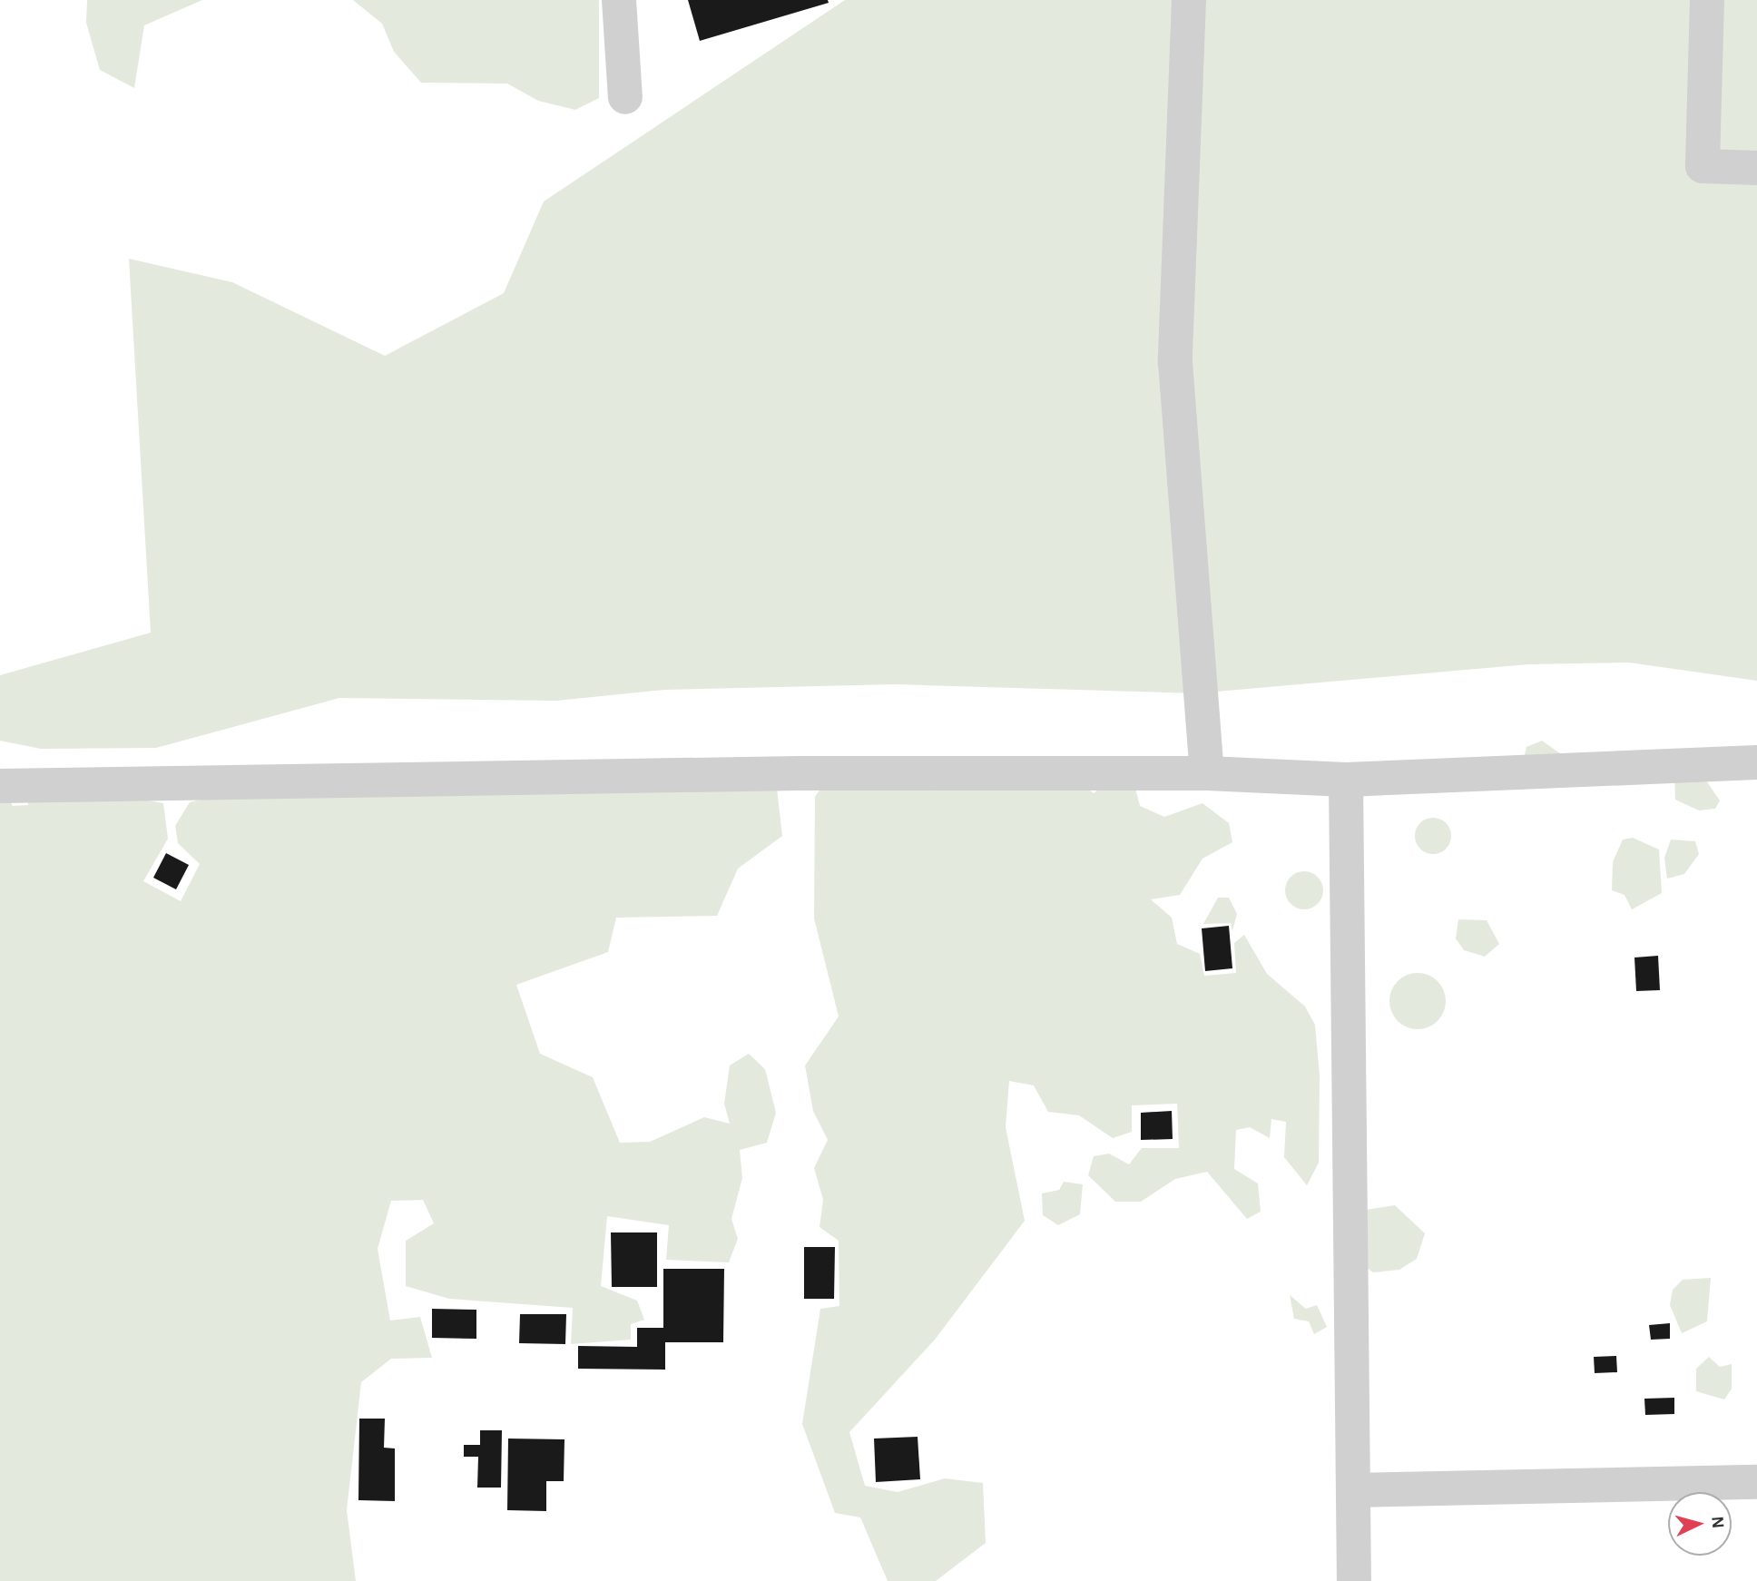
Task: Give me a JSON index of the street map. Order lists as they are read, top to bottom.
{
  "north": "right"
}
